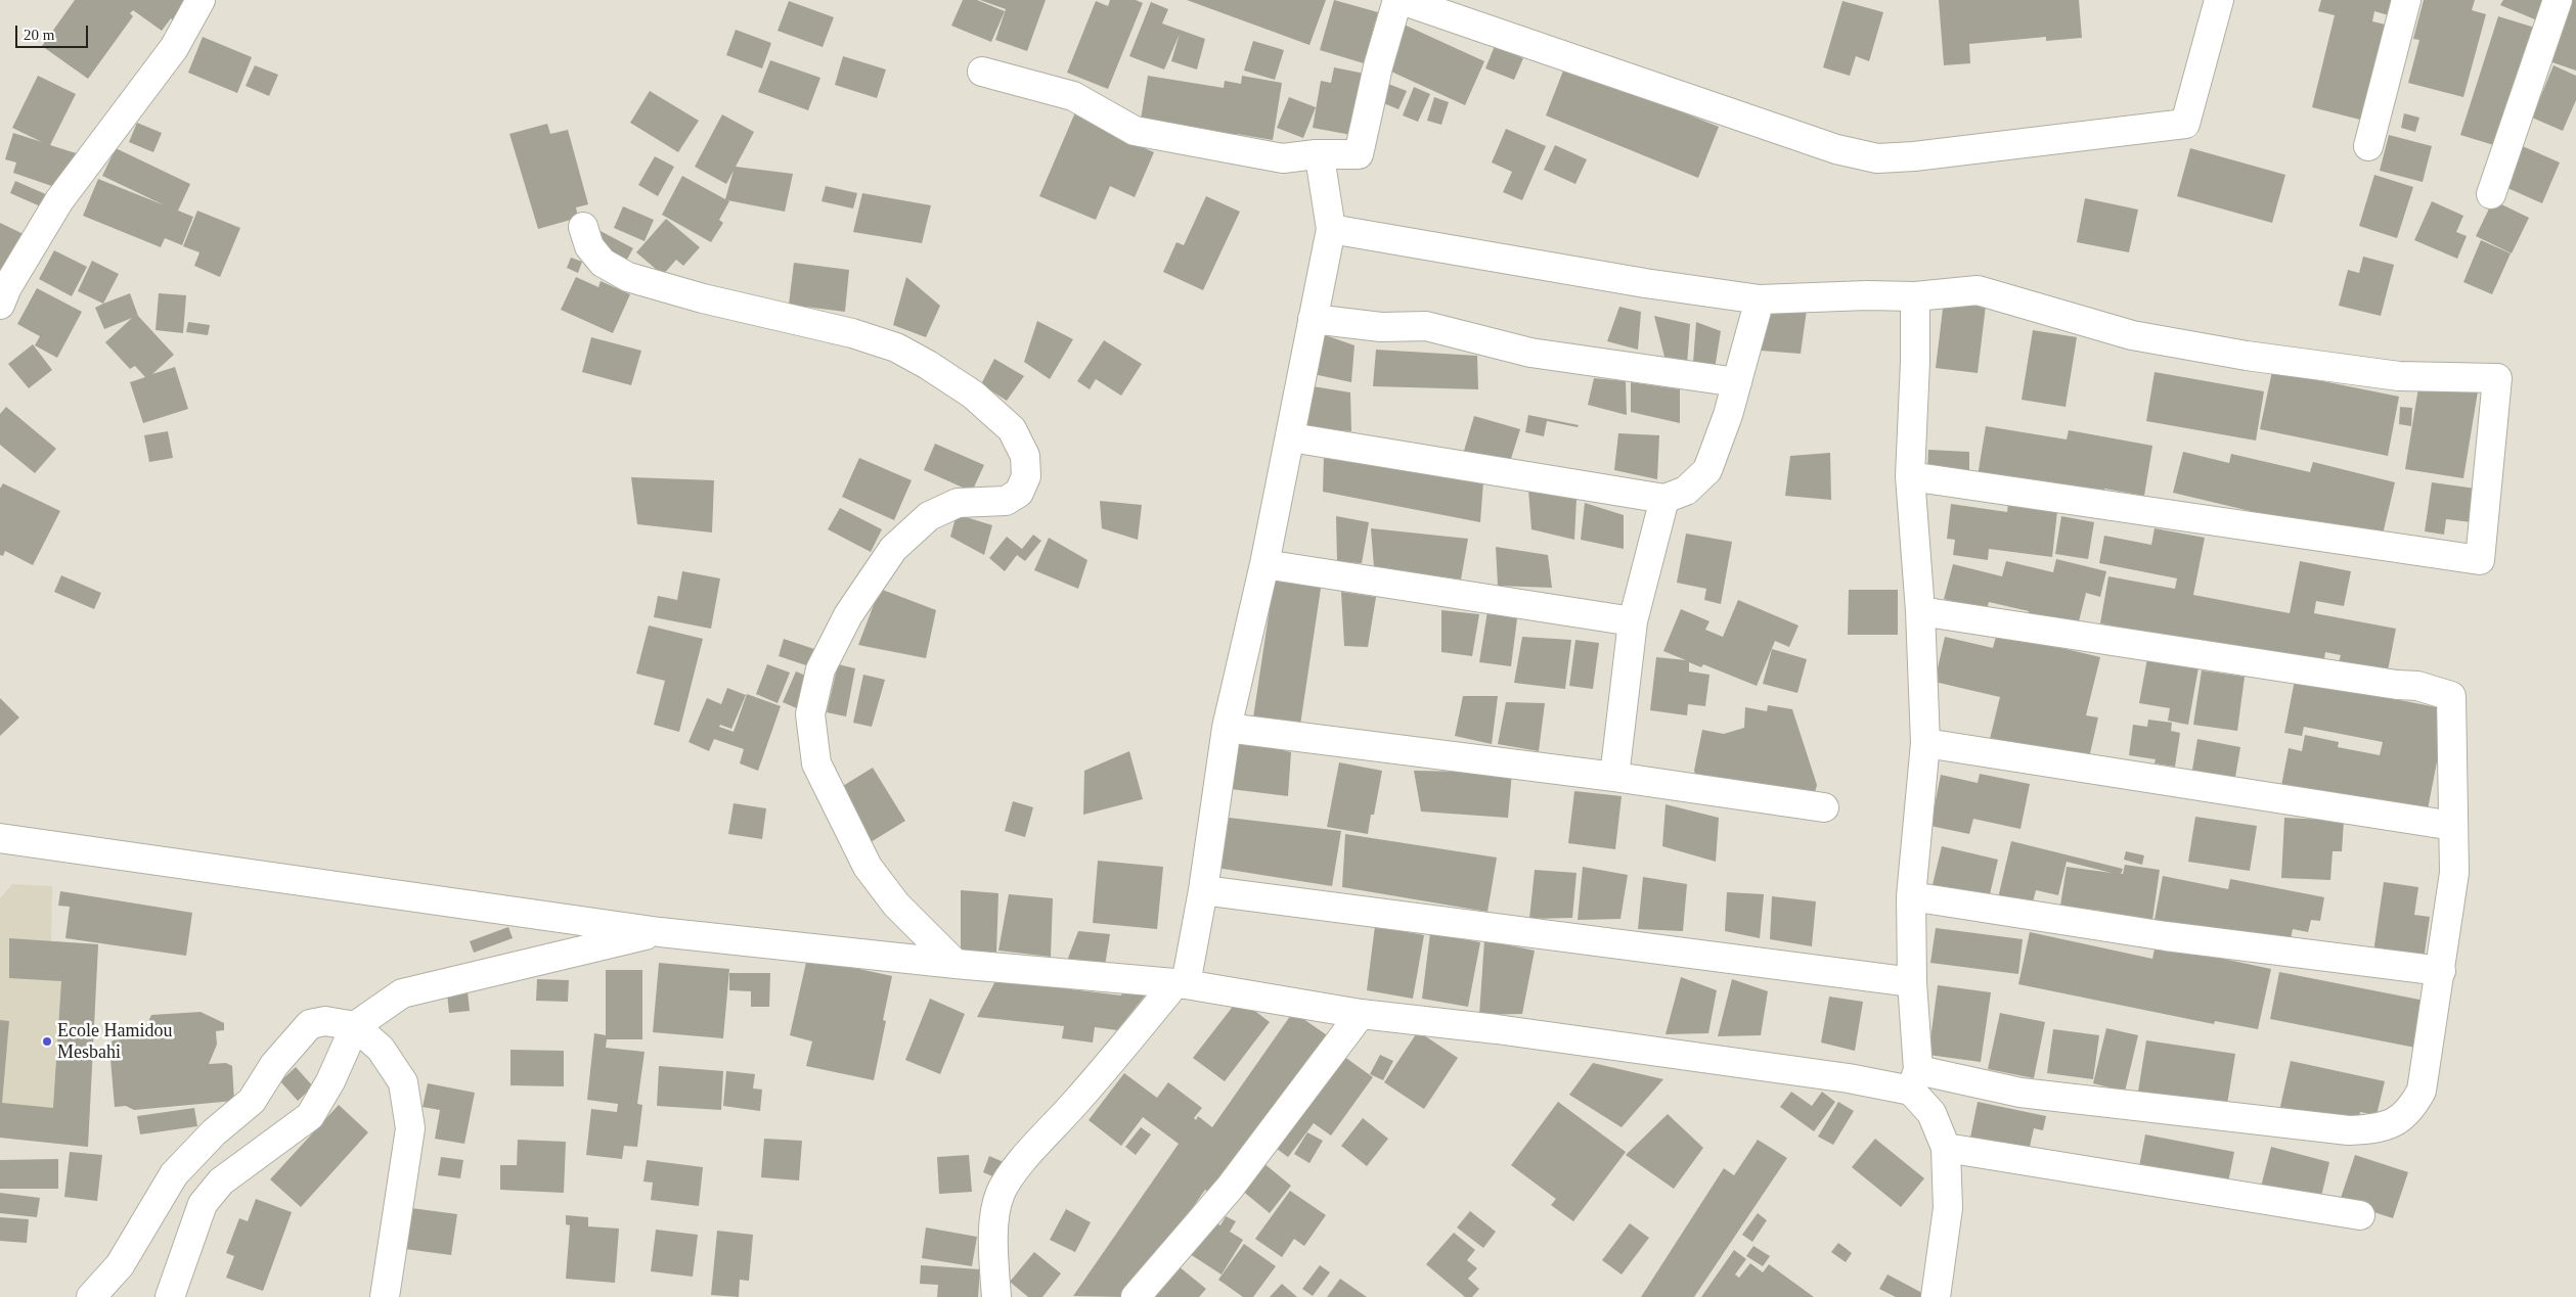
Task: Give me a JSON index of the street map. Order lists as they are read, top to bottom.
{
  "places": ["Ecole Hamidou Mesbahi"],
  "scale_bar": "20 m"
}
